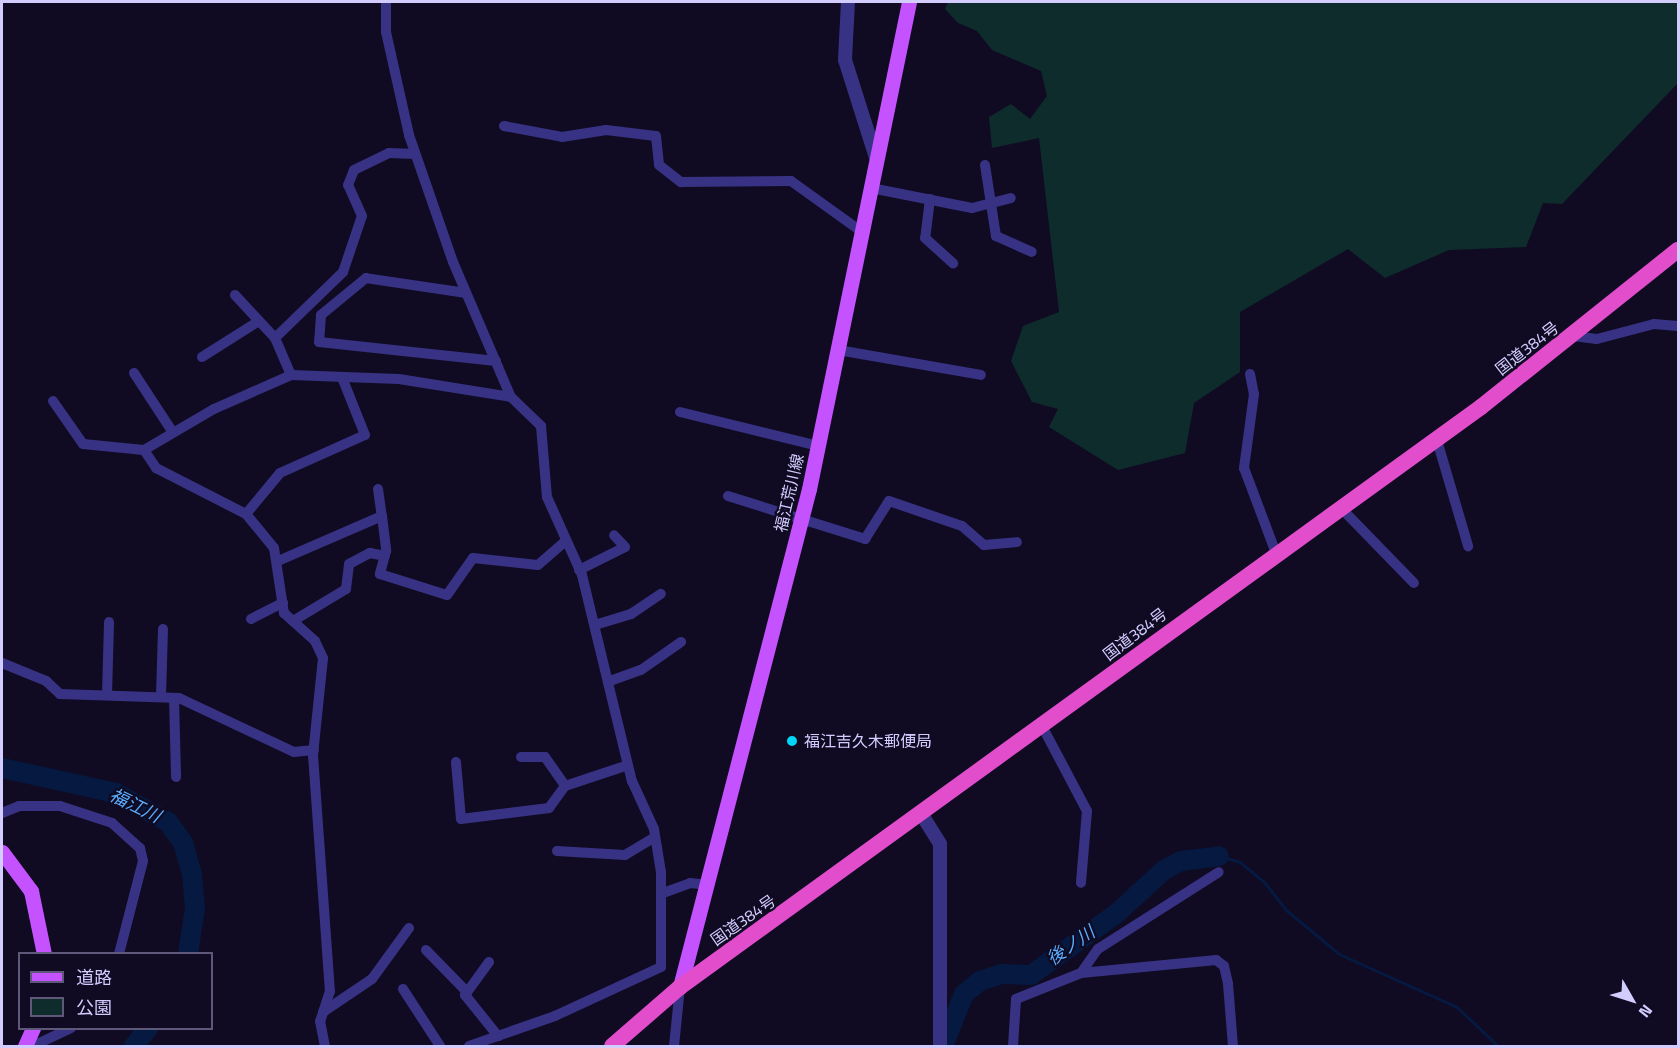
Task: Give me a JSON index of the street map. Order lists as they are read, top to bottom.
{
  "streets": {
    "highway": ["国道384号"],
    "main road": ["福江荒川線"]
  },
  "crossings": [
    ["国道384号", "福江荒川線"]
  ],
  "water": ["福江川", "後ノ川"],
  "places": ["福江吉久木郵便局"],
  "legend": ["道路", "公園"],
  "north": "bottom right"
}
